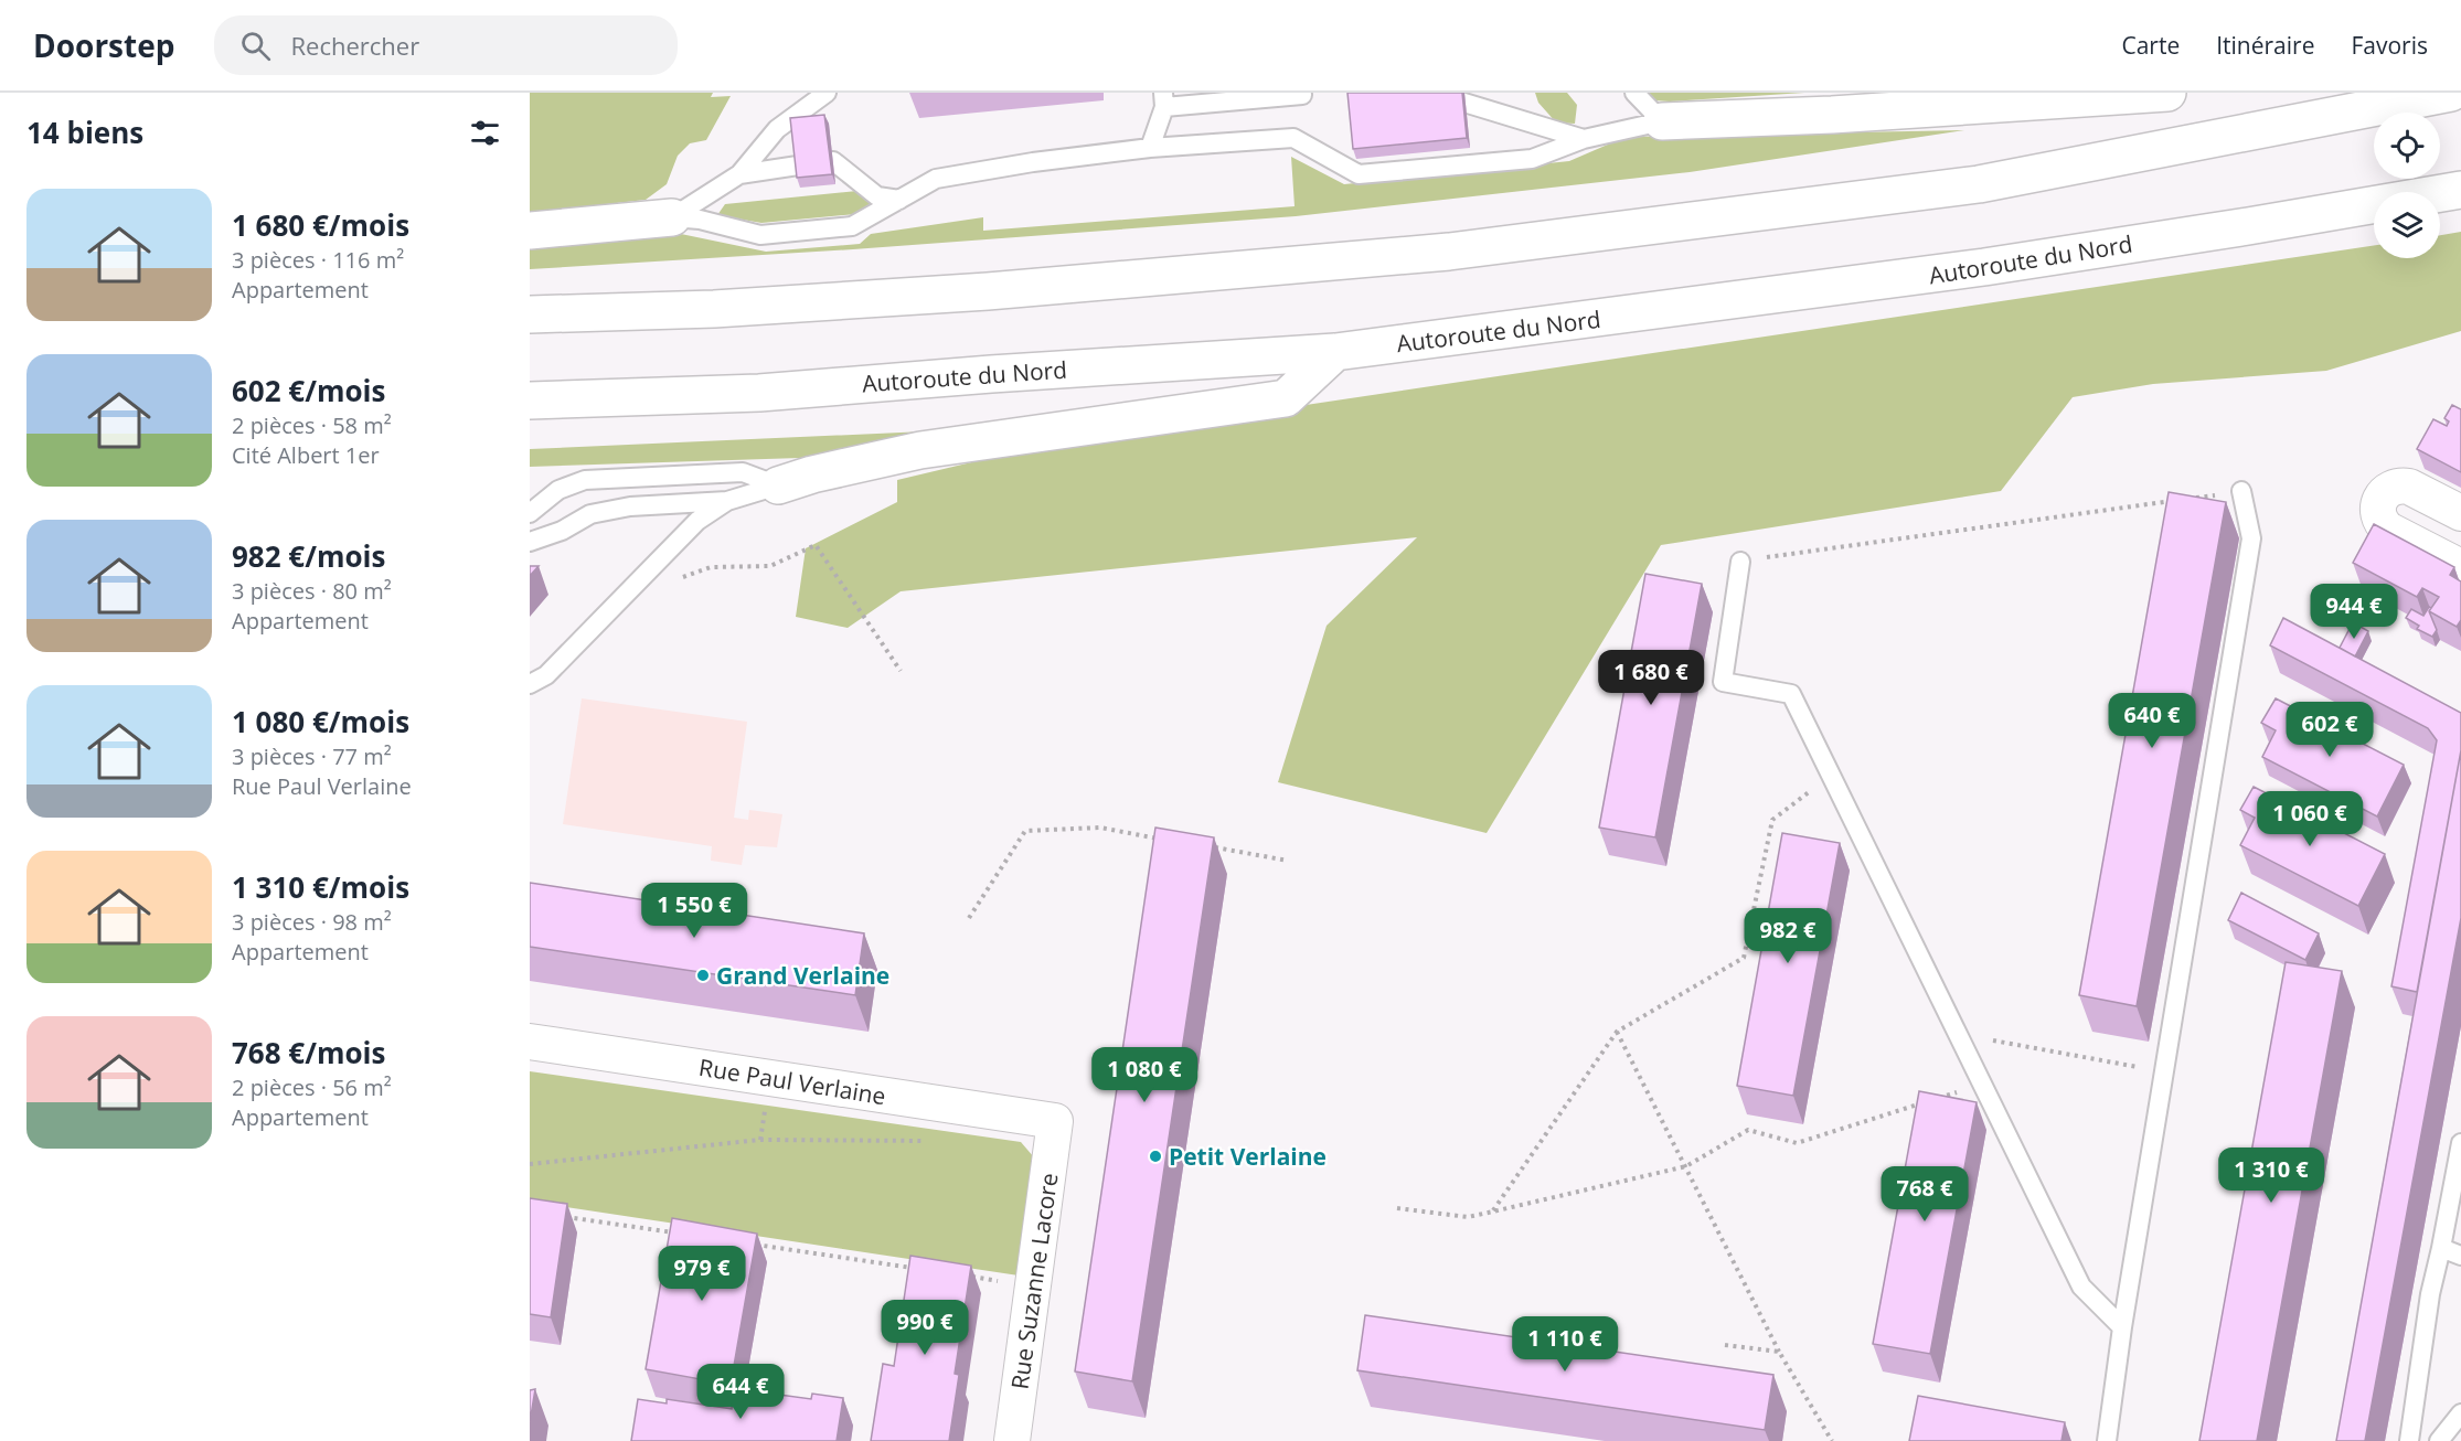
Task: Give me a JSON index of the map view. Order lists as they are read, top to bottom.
{
  "streets": {
    "highway": ["Autoroute du Nord"],
    "street": ["Rue Paul Verlaine", "Rue Suzanne Lacore"]
  },
  "crossings": [
    ["Rue Paul Verlaine", "Rue Suzanne Lacore"]
  ],
  "places": ["Grand Verlaine", "Petit Verlaine"],
  "page": {
    "header": "Doorstep",
    "search": "Rechercher",
    "nav": ["Carte", "Itinéraire", "Favoris"],
    "heading": "14 biens",
    "list": [
      {
        "name": "1 680 €/mois",
        "note": "3 pièces · 116 m² · Appartement"
      },
      {
        "name": "602 €/mois",
        "note": "2 pièces · 58 m² · Cité Albert 1er"
      },
      {
        "name": "982 €/mois",
        "note": "3 pièces · 80 m² · Appartement"
      },
      {
        "name": "1 080 €/mois",
        "note": "3 pièces · 77 m² · Rue Paul Verlaine"
      },
      {
        "name": "1 310 €/mois",
        "note": "3 pièces · 98 m² · Appartement"
      },
      {
        "name": "768 €/mois",
        "note": "2 pièces · 56 m² · Appartement"
      }
    ],
    "price": [
      "944 €",
      "1 680 €",
      "640 €",
      "602 €",
      "1 060 €",
      "1 550 €",
      "982 €",
      "1 080 €",
      "1 310 €",
      "768 €",
      "979 €",
      "990 €",
      "1 110 €",
      "644 €"
    ]
  }
}
